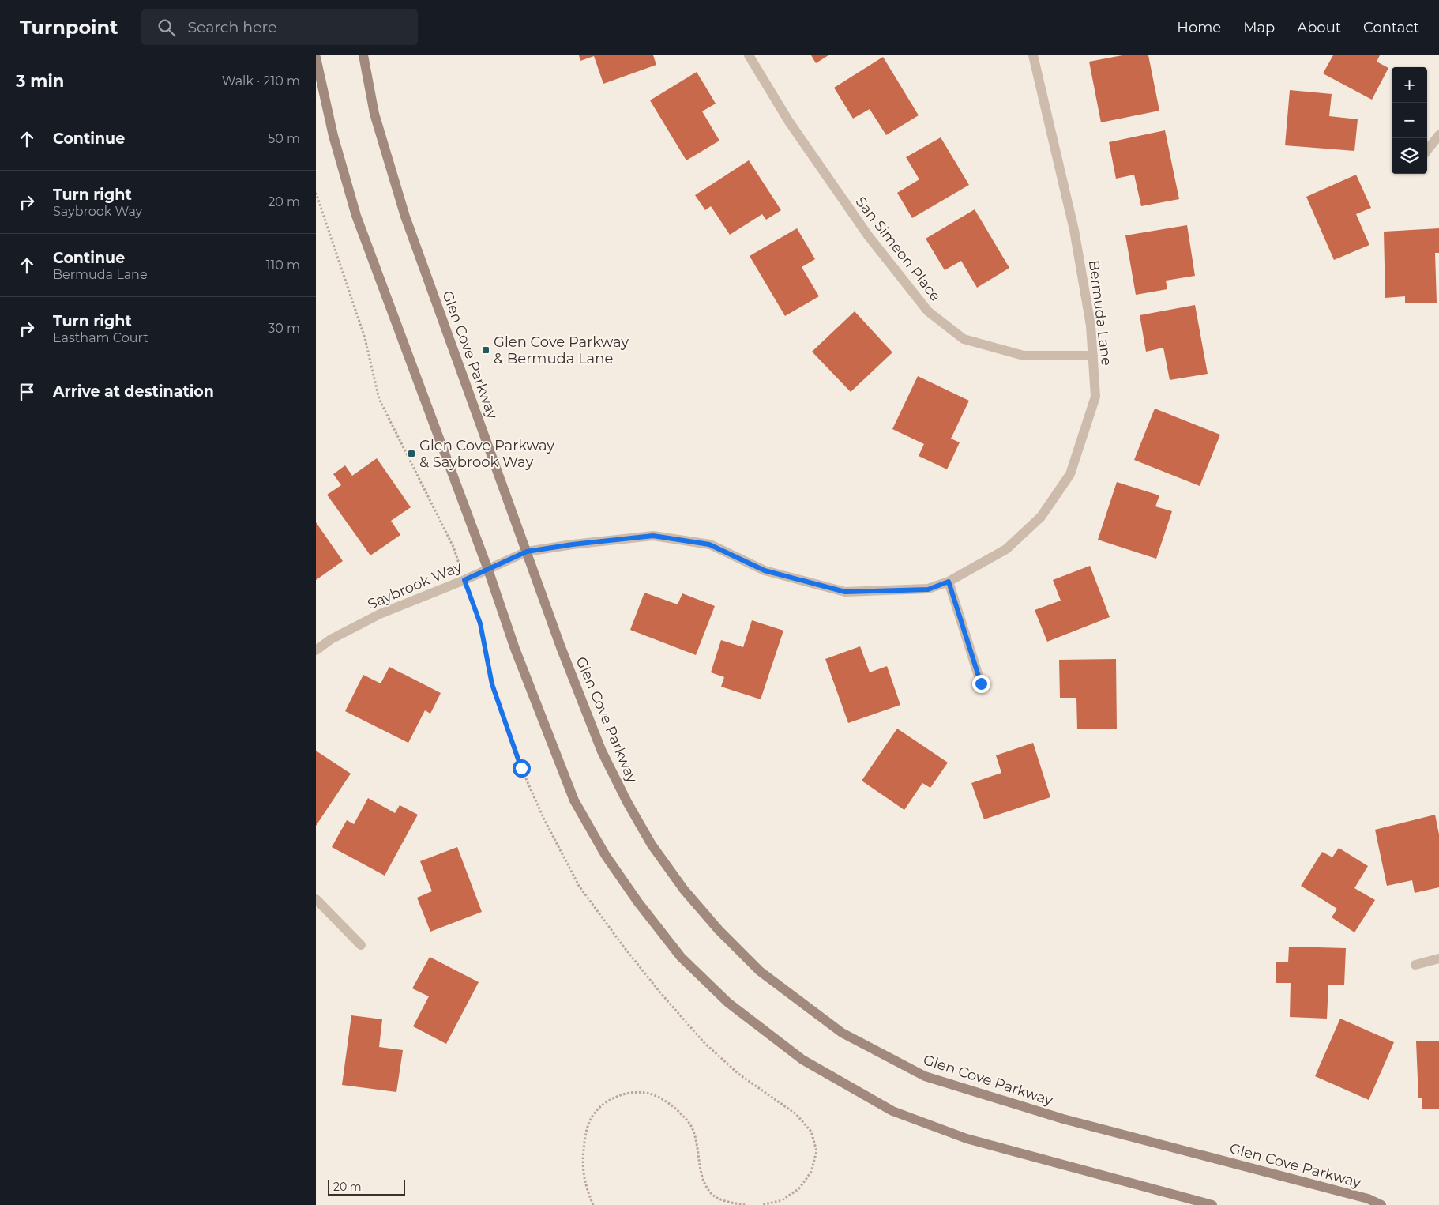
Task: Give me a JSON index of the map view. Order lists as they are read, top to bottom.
{
  "streets": {
    "main road": ["Glen Cove Parkway"],
    "street": ["San Simeon Place", "Bermuda Lane", "Saybrook Way"]
  },
  "crossings": [
    ["San Simeon Place", "Bermuda Lane"],
    ["Bermuda Lane", "Glen Cove Parkway"],
    ["Bermuda Lane", "Saybrook Way"],
    ["Glen Cove Parkway", "Saybrook Way"]
  ],
  "places": {
    "transit": ["Glen Cove Parkway & Bermuda Lane", "Glen Cove Parkway & Saybrook Way"]
  },
  "scale_bar": "20 m",
  "page": {
    "header": "Turnpoint",
    "search": "Search here",
    "nav": [
      "Home",
      "Map",
      "About",
      "Contact"
    ],
    "heading": ["3 min", "Walk · 210 m"],
    "map_buttons": ["+", "−"],
    "list": [
      ["Continue", "50 m"],
      ["Turn right", "Saybrook Way", "20 m"],
      ["Continue", "Bermuda Lane", "110 m"],
      ["Turn right", "Eastham Court", "30 m"],
      "Arrive at destination"
    ],
    "scale": "20 m"
  }
}
